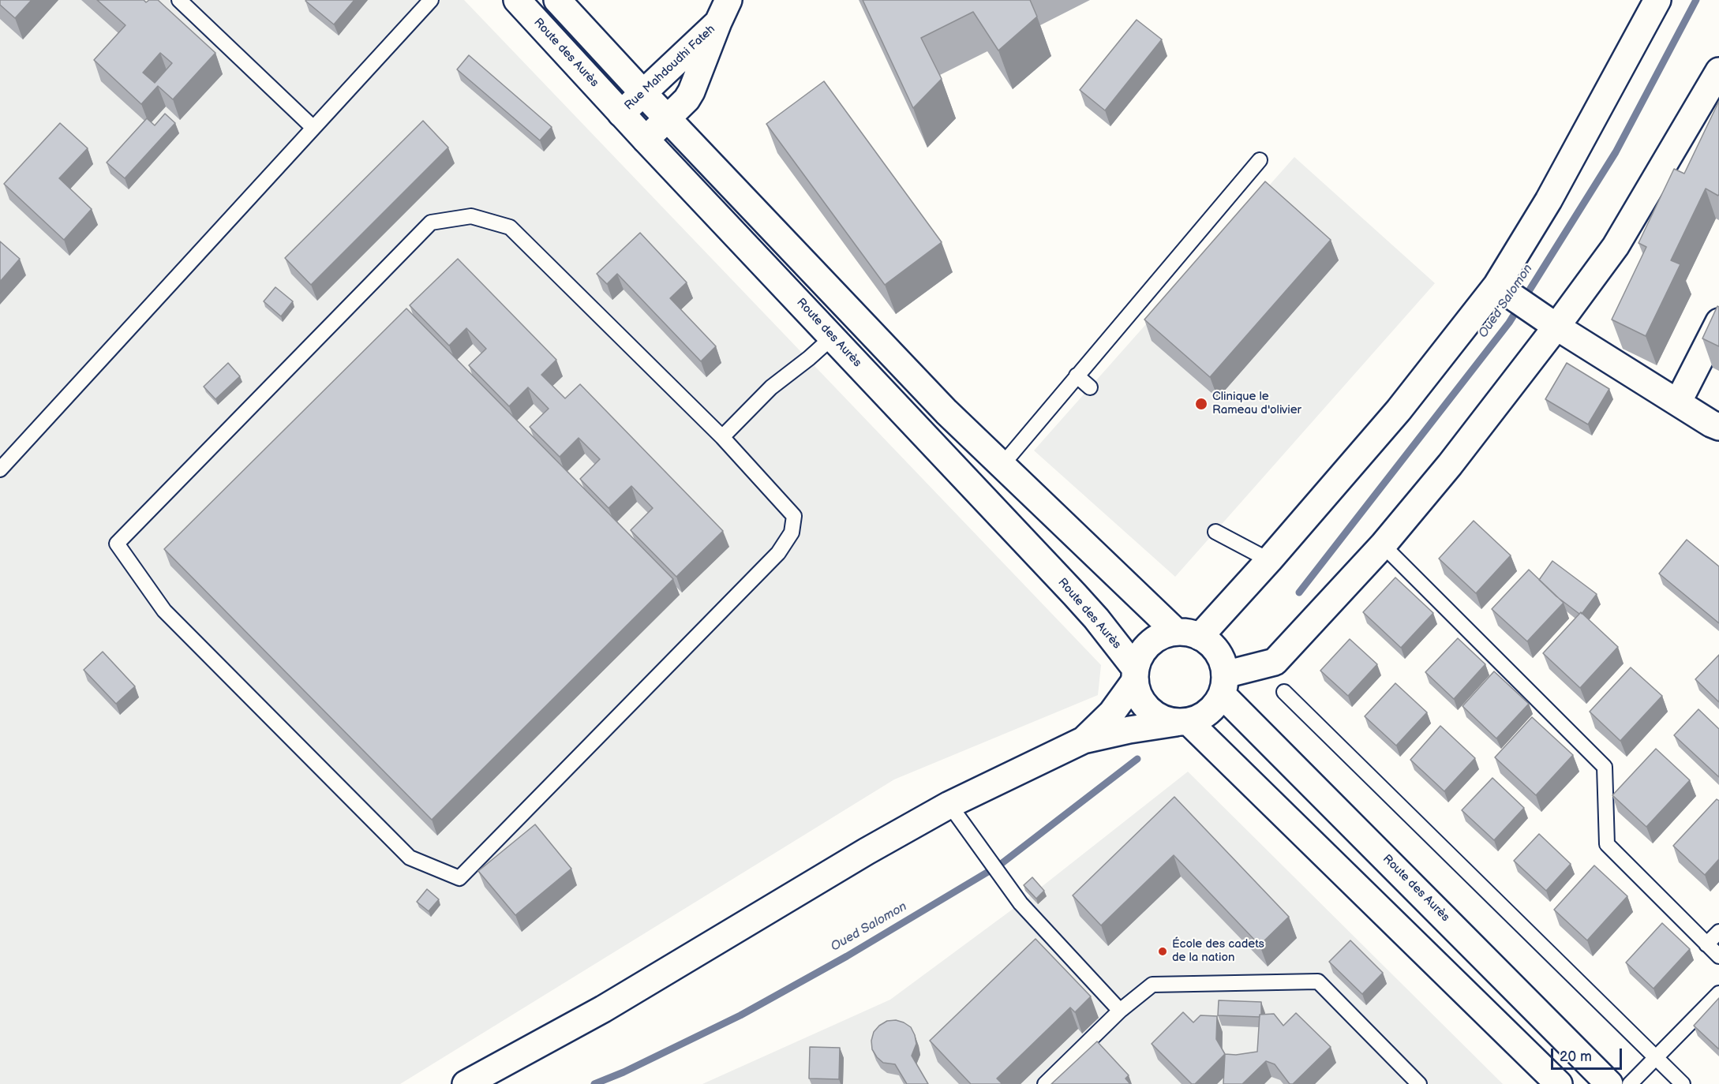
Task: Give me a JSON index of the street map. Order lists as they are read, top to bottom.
{
  "streets": {
    "street": ["Route des Aurès", "Rue Mahdoudhi Fateh"]
  },
  "crossings": [
    ["Route des Aurès", "Rue Mahdoudhi Fateh"]
  ],
  "water": ["Oued Salomon"],
  "places": ["Clinique le Rameau d'olivier", "École des cadets de la nation"],
  "scale_bar": "20 m"
}
